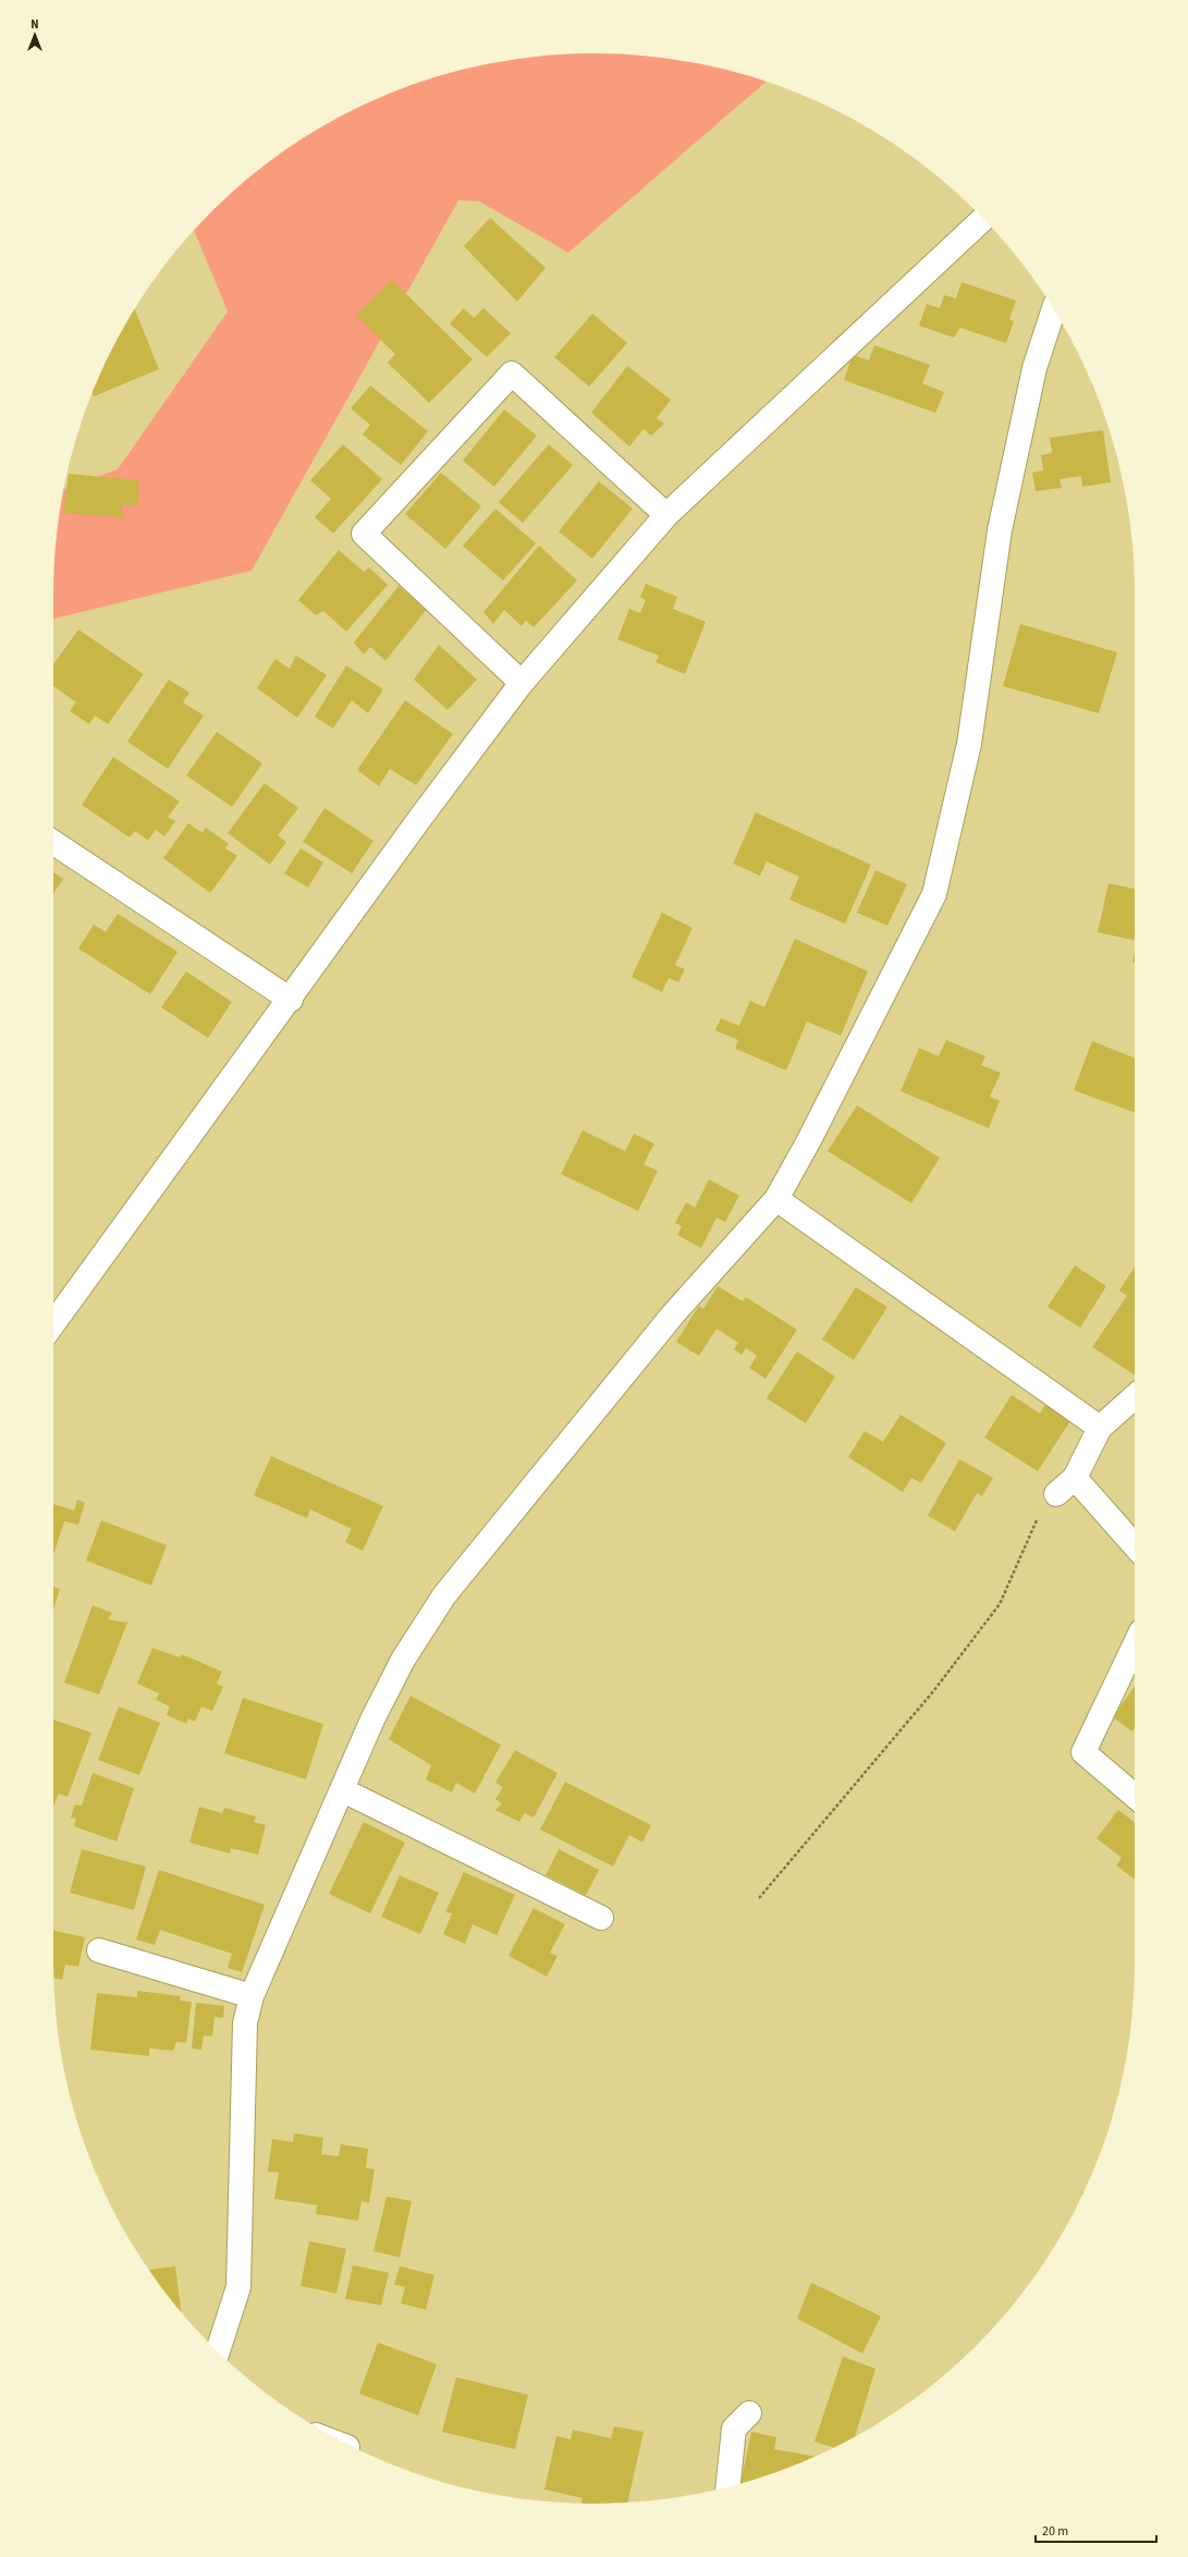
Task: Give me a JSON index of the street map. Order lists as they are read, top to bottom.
{
  "scale_bar": "20 m",
  "north": "top"
}
